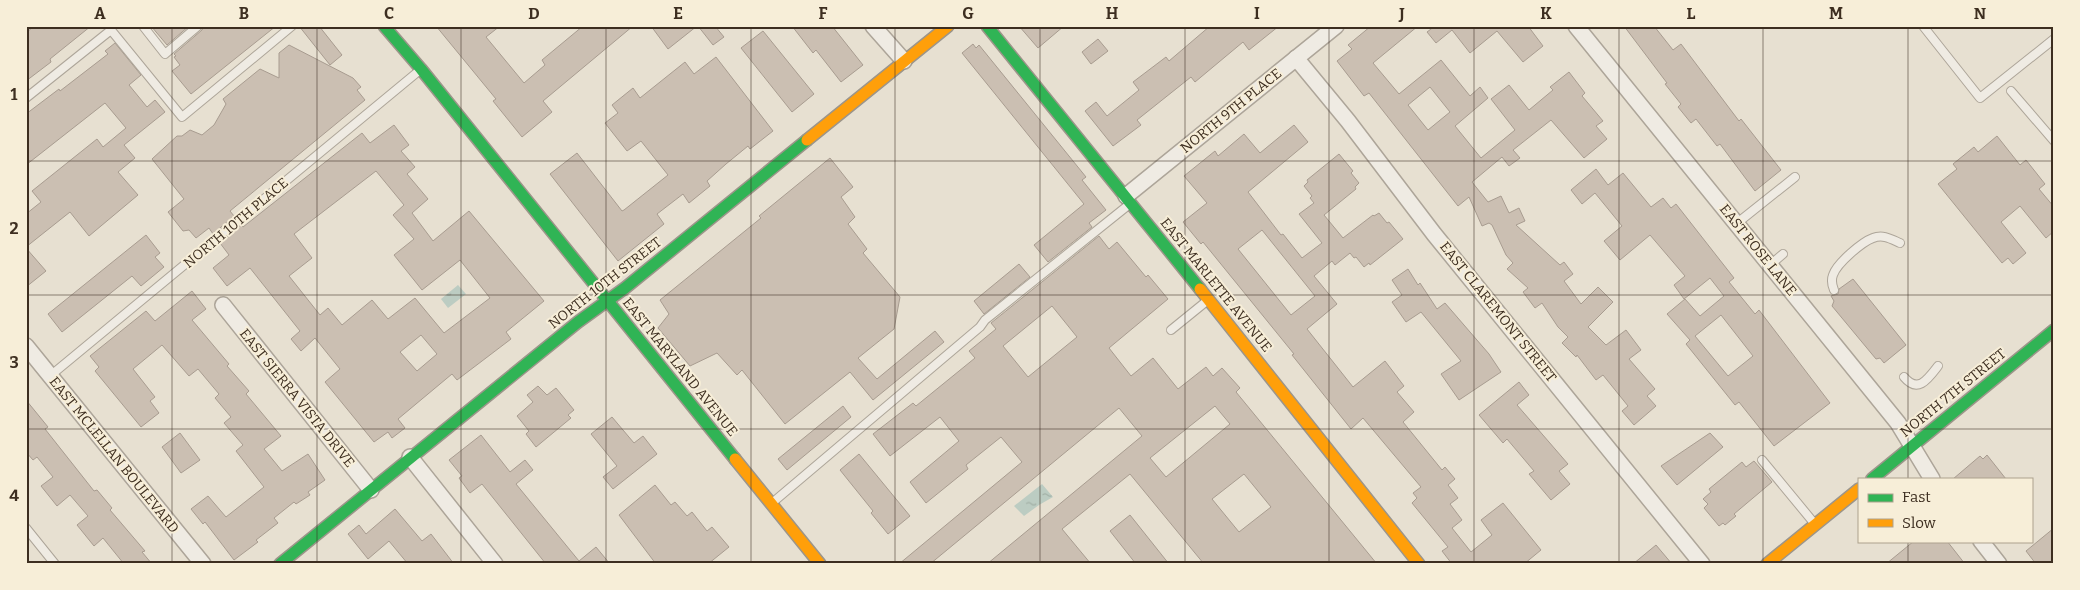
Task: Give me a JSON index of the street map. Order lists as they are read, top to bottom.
{
  "streets": {
    "street": [
      "NORTH 9TH PLACE",
      "EAST ROSE LANE",
      "NORTH 10TH STREET",
      "EAST MARLETTE AVENUE",
      "EAST CLAREMONT STREET",
      "EAST MARYLAND AVENUE",
      "NORTH 7TH STREET",
      "EAST SIERRA VISTA DRIVE",
      "EAST MCLELLAN BOULEVARD"
    ],
    "lane": ["NORTH 10TH PLACE"]
  },
  "crossings": [
    ["NORTH 9TH PLACE", "EAST MARLETTE AVENUE"],
    ["NORTH 9TH PLACE", "EAST CLAREMONT STREET"],
    ["NORTH 10TH PLACE", "EAST MARYLAND AVENUE"],
    ["NORTH 10TH PLACE", "EAST MCLELLAN BOULEVARD"],
    ["EAST ROSE LANE", "NORTH 7TH STREET"],
    ["NORTH 10TH STREET", "EAST MARYLAND AVENUE"],
    ["NORTH 10TH STREET", "EAST SIERRA VISTA DRIVE"]
  ],
  "legend": ["Fast", "Slow"],
  "grid": {
    "columns": [
      "A",
      "B",
      "C",
      "D",
      "E",
      "F",
      "G",
      "H",
      "I",
      "J",
      "K",
      "L",
      "M",
      "N"
    ],
    "rows": [
      "1",
      "2",
      "3",
      "4"
    ]
  }
}
